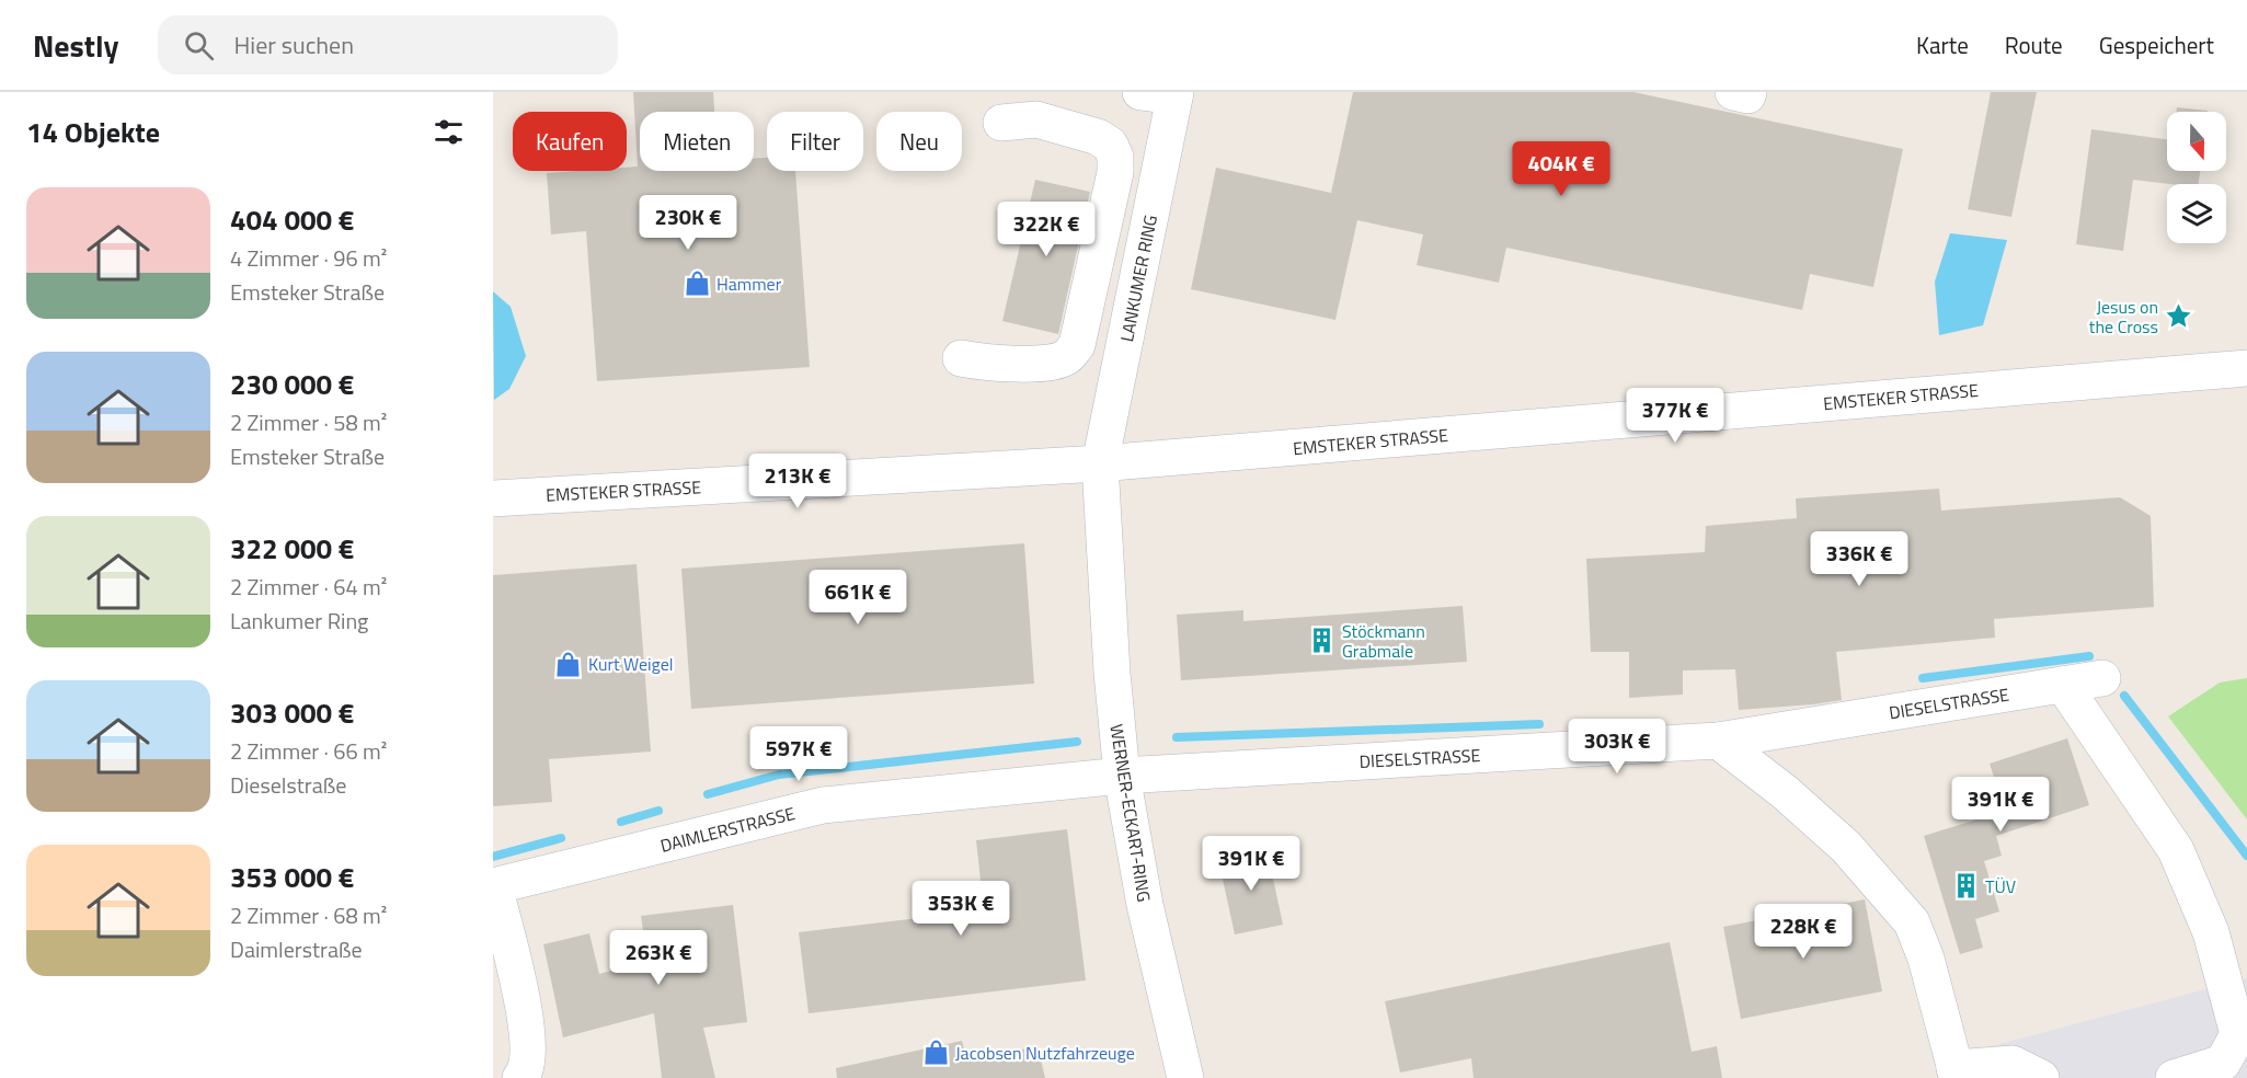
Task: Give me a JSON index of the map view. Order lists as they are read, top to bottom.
{
  "streets": {
    "street": [
      "LANKUMER RING",
      "EMSTEKER STRASSE",
      "DIESELSTRASSE",
      "WERNER-ECKART-RING",
      "DAIMLERSTRASSE"
    ]
  },
  "crossings": [
    ["LANKUMER RING", "EMSTEKER STRASSE"],
    ["LANKUMER RING", "WERNER-ECKART-RING"],
    ["EMSTEKER STRASSE", "WERNER-ECKART-RING"],
    ["DIESELSTRASSE", "WERNER-ECKART-RING"],
    ["DIESELSTRASSE", "DAIMLERSTRASSE"],
    ["WERNER-ECKART-RING", "DAIMLERSTRASSE"]
  ],
  "places": {
    "shop": ["Hammer", "Kurt Weigel", "Jacobsen Nutzfahrzeuge"],
    "place": ["Jesus on the Cross"],
    "building": ["Stöckmann Grabmale", "TÜV"]
  },
  "north": "bottom",
  "page": {
    "header": "Nestly",
    "search": "Hier suchen",
    "nav": ["Karte", "Route", "Gespeichert"],
    "heading": "14 Objekte",
    "chip": [
      "Kaufen",
      "Mieten",
      "Filter",
      "Neu"
    ],
    "price": [
      "404K €",
      "230K €",
      "322K €",
      "377K €",
      "213K €",
      "336K €",
      "661K €",
      "303K €",
      "597K €",
      "391K €",
      "391K €",
      "353K €",
      "228K €",
      "263K €"
    ],
    "list": [
      {
        "name": "404 000 €",
        "note": "4 Zimmer · 96 m² · Emsteker Straße"
      },
      {
        "name": "230 000 €",
        "note": "2 Zimmer · 58 m² · Emsteker Straße"
      },
      {
        "name": "322 000 €",
        "note": "2 Zimmer · 64 m² · Lankumer Ring"
      },
      {
        "name": "303 000 €",
        "note": "2 Zimmer · 66 m² · Dieselstraße"
      },
      {
        "name": "353 000 €",
        "note": "2 Zimmer · 68 m² · Daimlerstraße"
      }
    ]
  }
}
